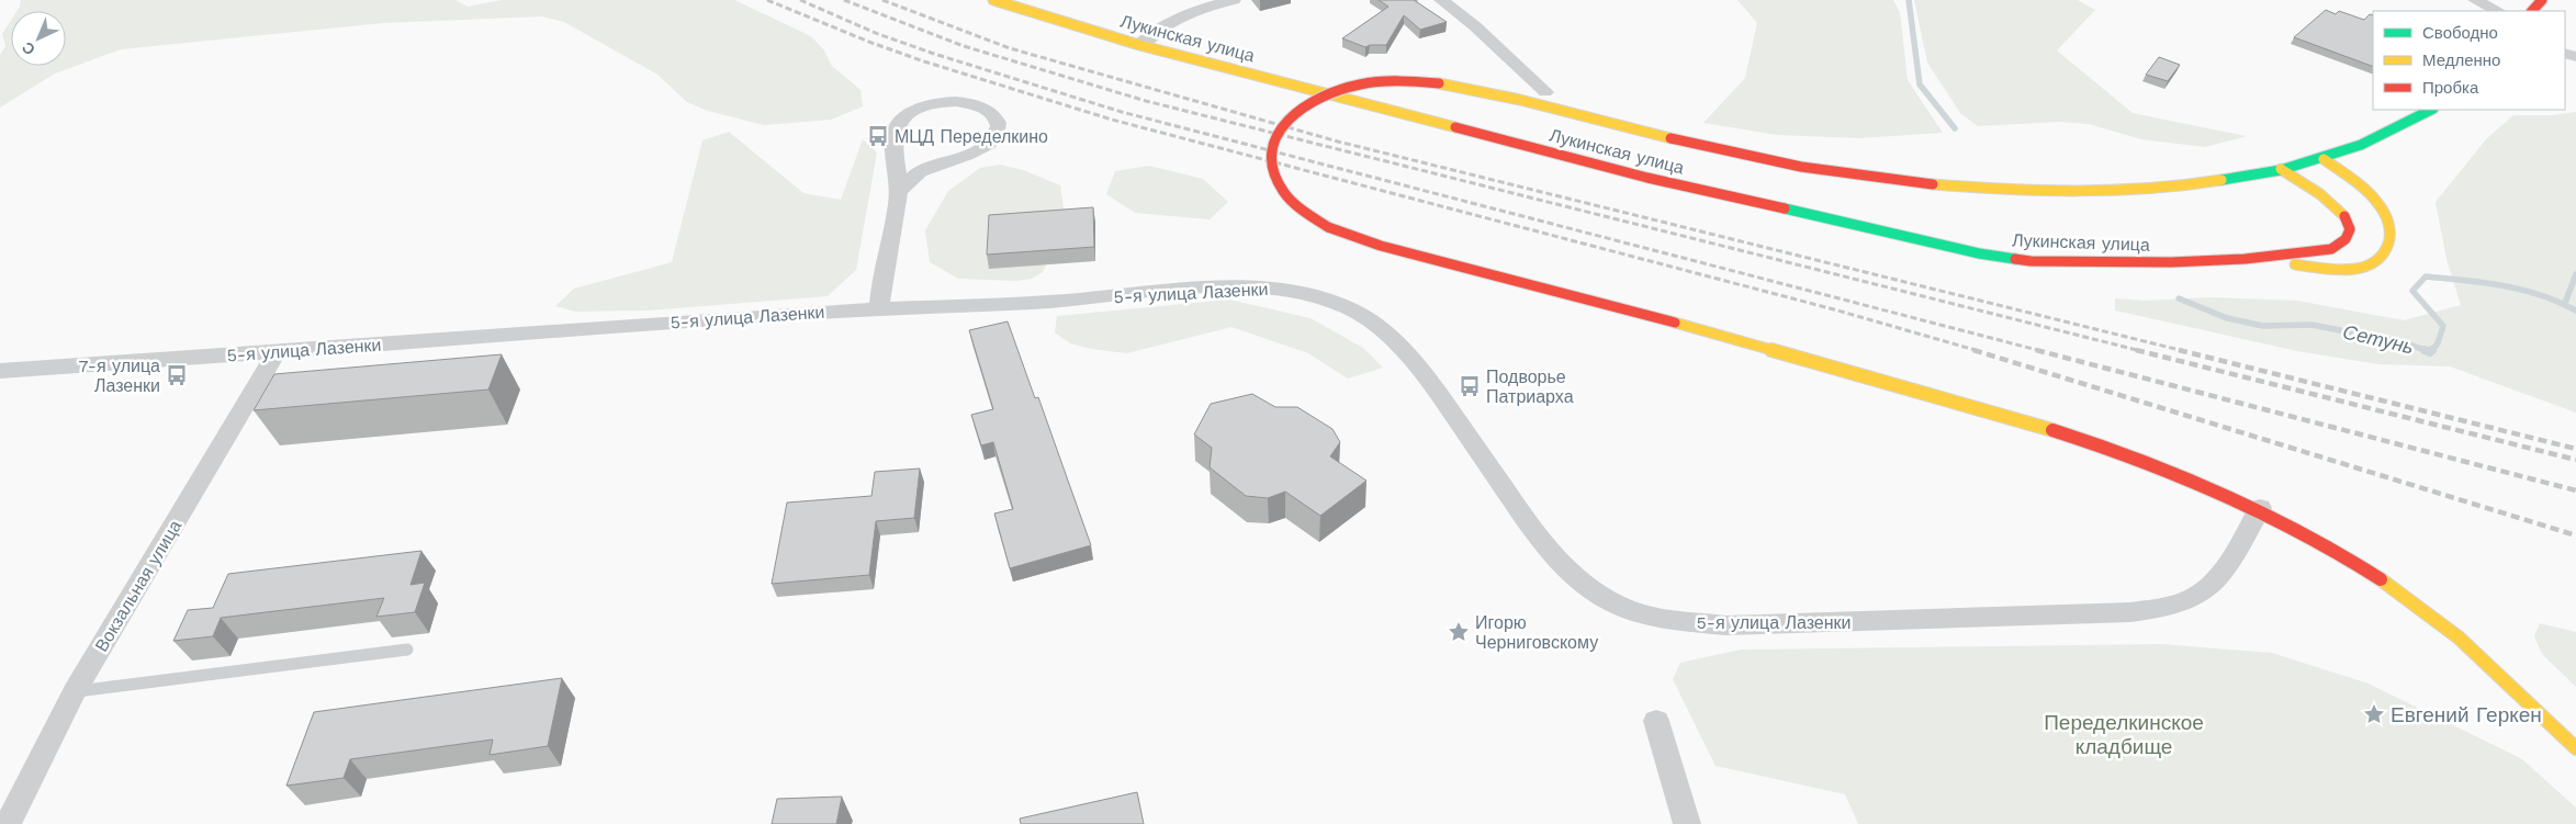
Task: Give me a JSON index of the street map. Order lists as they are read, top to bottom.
{
  "streets": {
    "main road": ["Лукинская улица"],
    "street": ["5-я улица Лазенки", "Вокзальная улица"]
  },
  "crossings": [
    ["5-я улица Лазенки", "Вокзальная улица"]
  ],
  "water": ["Сетунь"],
  "parks": ["Переделкинское кладбище"],
  "places": {
    "bus stop": ["МЦД Переделкино", "7-я улица Лазенки", "Подворье Патриарха"],
    "place": ["Игорю Черниговскому", "Евгений Геркен"]
  },
  "legend": ["Свободно", "Медленно", "Пробка"],
  "north": "bottom left"
}
